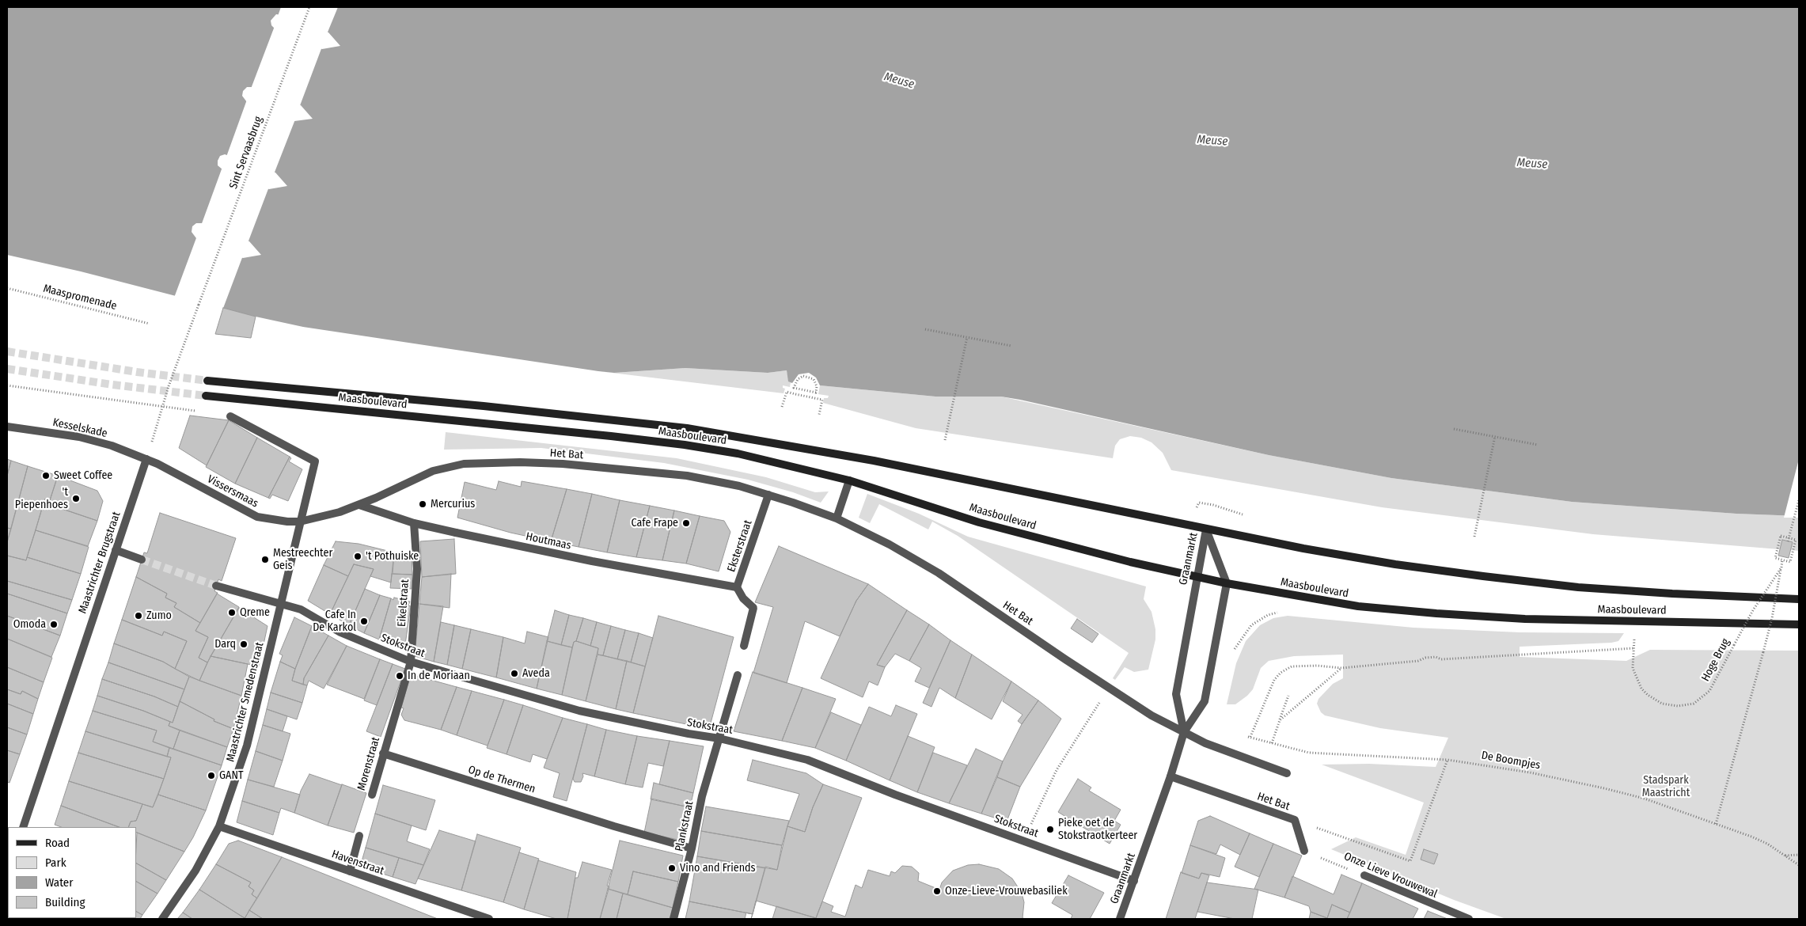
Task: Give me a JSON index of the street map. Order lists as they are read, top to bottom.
{
  "streets": {
    "main road": ["Maasboulevard"],
    "street": [
      "Kesselskade",
      "Het Bat",
      "Vissersmaas",
      "Houtmaas",
      "Eksterstraat",
      "Graanmarkt",
      "Maastrichter Brugstraat",
      "Eikelstraat",
      "Stokstraat",
      "Maastrichter Smedenstraat",
      "Morenstraat",
      "Op de Thermen",
      "Plankstraat",
      "Havenstraat",
      "Onze Lieve Vrouwewal"
    ],
    "path": [
      "Sint Servaasbrug",
      "Maaspromenade",
      "Hoge Brug",
      "De Boompjes"
    ]
  },
  "crossings": [
    ["Maasboulevard", "Graanmarkt"],
    ["Kesselskade", "Vissersmaas"],
    ["Kesselskade", "Maastrichter Brugstraat"],
    ["Het Bat", "Vissersmaas"],
    ["Het Bat", "Houtmaas"],
    ["Het Bat", "Eksterstraat"],
    ["Het Bat", "Graanmarkt"],
    ["Het Bat", "Maastrichter Smedenstraat"],
    ["Het Bat", "Onze Lieve Vrouwewal"],
    ["Vissersmaas", "Maastrichter Brugstraat"],
    ["Vissersmaas", "Maastrichter Smedenstraat"],
    ["Houtmaas", "Eksterstraat"],
    ["Houtmaas", "Eikelstraat"],
    ["Graanmarkt", "Stokstraat"],
    ["Eikelstraat", "Stokstraat"],
    ["Eikelstraat", "Morenstraat"],
    ["Stokstraat", "Maastrichter Smedenstraat"],
    ["Stokstraat", "Morenstraat"],
    ["Stokstraat", "Plankstraat"],
    ["Hoge Brug", "De Boompjes"],
    ["Maastrichter Smedenstraat", "Havenstraat"],
    ["Morenstraat", "Op de Thermen"],
    ["Op de Thermen", "Plankstraat"]
  ],
  "water": ["Meuse"],
  "parks": ["Stadspark Maastricht"],
  "places": [
    "Sweet Coffee",
    "'t Piepenhoes",
    "Mercurius",
    "Cafe Frape",
    "'t Pothuiske",
    "Mestreechter Geis",
    "Qreme",
    "Zumo",
    "Cafe In De Karkol",
    "Omoda",
    "Darq",
    "Aveda",
    "In de Moriaan",
    "GANT",
    "Pieke oet de Stokstraotkerteer",
    "Vino and Friends",
    "Onze-Lieve-Vrouwebasiliek"
  ],
  "legend": [
    "Road",
    "Park",
    "Water",
    "Building"
  ]
}
